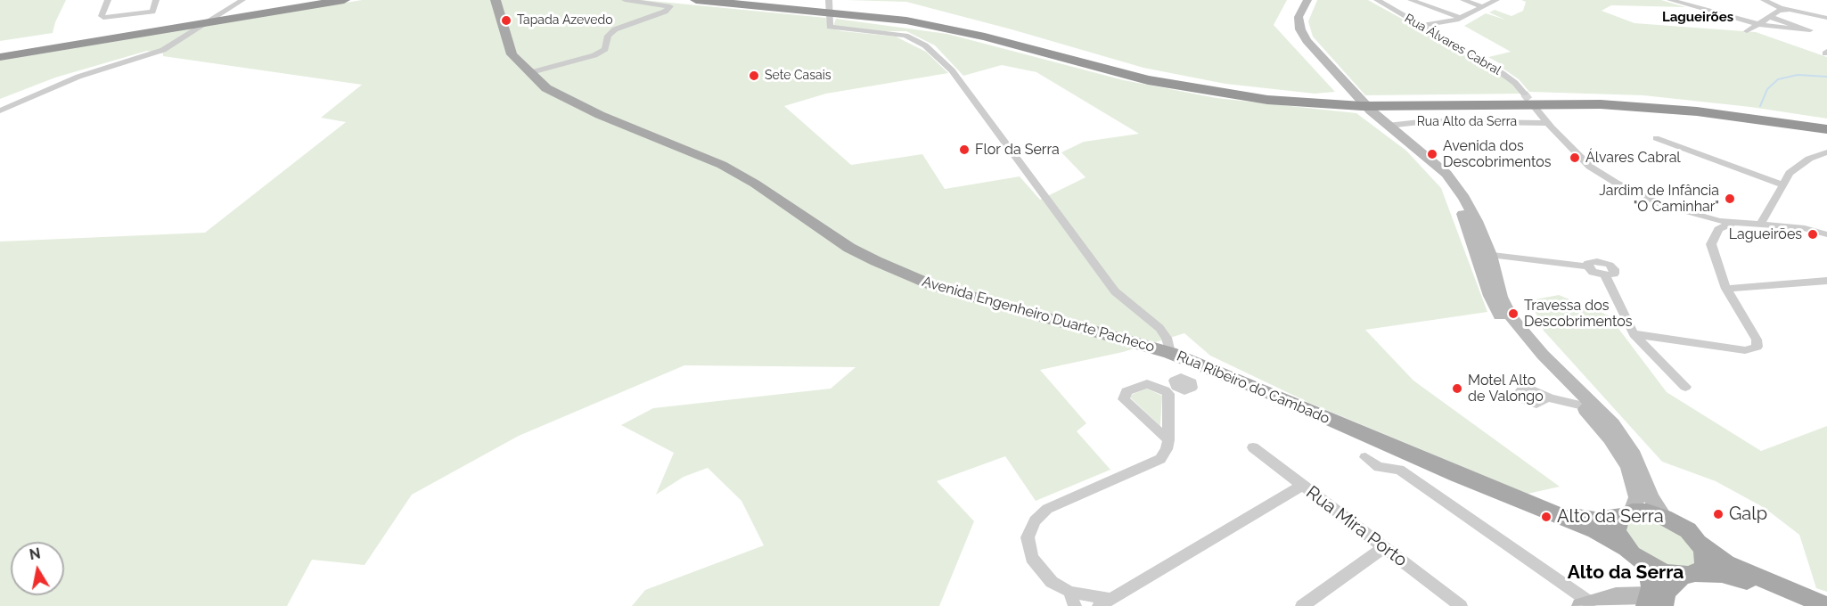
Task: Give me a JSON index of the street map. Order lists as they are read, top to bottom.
{
  "streets": {
    "main road": ["Avenida Engenheiro Duarte Pacheco", "Rua Ribeiro do Cambado"],
    "street": ["Rua Álvares Cabral", "Rua Alto da Serra", "Rua Mira Porto"]
  },
  "crossings": [
    ["Avenida Engenheiro Duarte Pacheco", "Rua Ribeiro do Cambado"]
  ],
  "districts": ["Lagueirões", "Alto da Serra"],
  "places": [
    "Tapada Azevedo",
    "Sete Casais",
    "Flor da Serra",
    "Avenida dos Descobrimentos",
    "Álvares Cabral",
    "Jardim de Infância \"O Caminhar\"",
    "Lagueirões",
    "Travessa dos Descobrimentos",
    "Motel Alto de Valongo",
    "Galp",
    "Alto da Serra"
  ],
  "north": "top"
}
